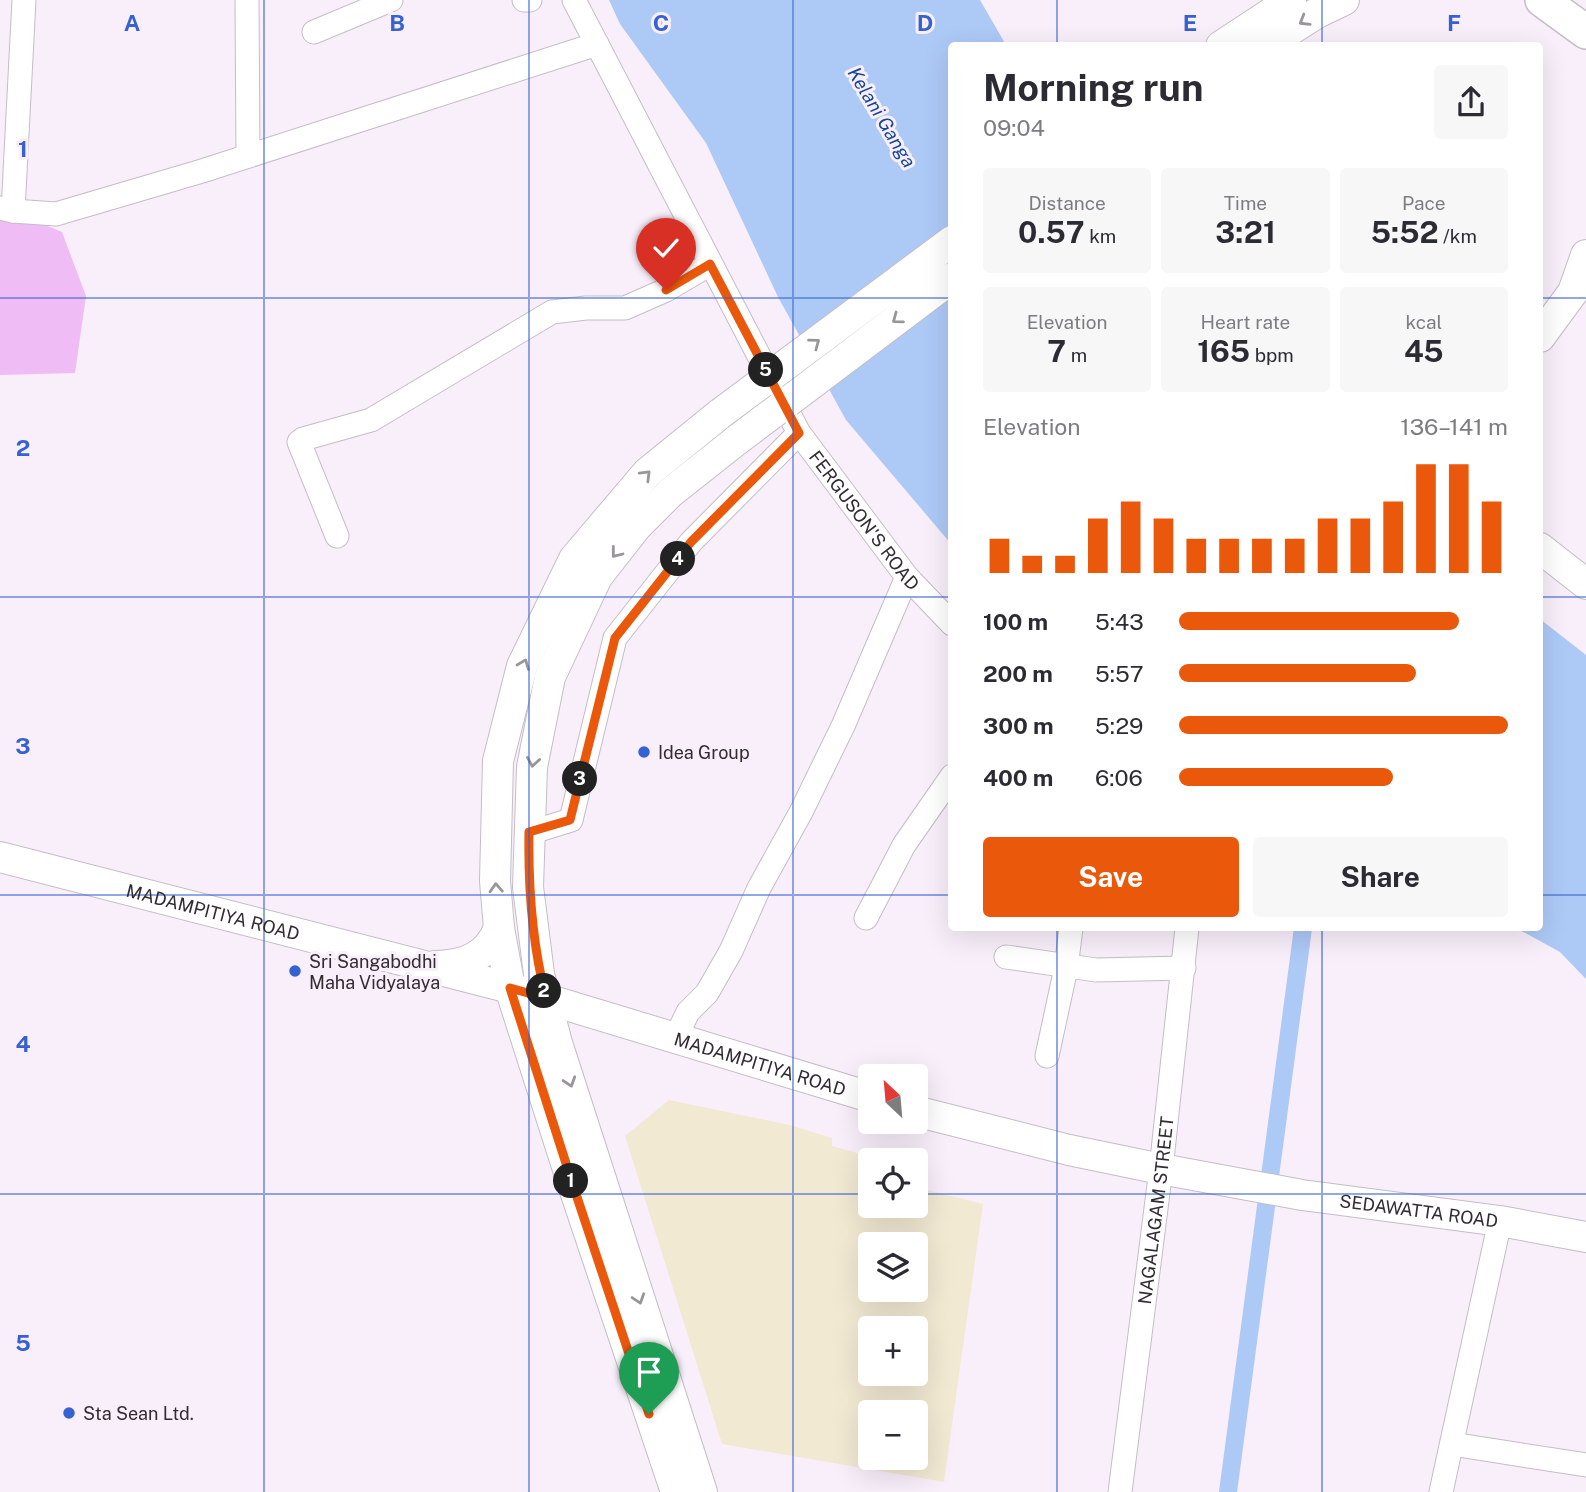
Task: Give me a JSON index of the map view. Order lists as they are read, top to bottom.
{
  "streets": {
    "main road": ["MADAMPITIYA ROAD", "SEDAWATTA ROAD"],
    "street": ["FERGUSON'S ROAD", "NAGALAGAM STREET"]
  },
  "crossings": [
    ["NAGALAGAM STREET", "SEDAWATTA ROAD"]
  ],
  "water": ["Kelani Ganga"],
  "places": ["Idea Group", "Sri Sangabodhi Maha Vidyalaya", "Sta Sean Ltd."],
  "north": "top left",
  "page": {
    "heading": ["Morning run", "09:04"],
    "stats": [
      ["Distance", "0.57 km"],
      ["Time", "3:21"],
      ["Pace", "5:52 /km"],
      ["Elevation", "7 m"],
      ["Heart rate", "165 bpm"],
      ["kcal", "45"]
    ],
    "pins": [
      "5",
      "4",
      "3",
      "2",
      "1"
    ],
    "chart": ["Elevation", "136–141 m"],
    "list": [
      {
        "name": "100 m",
        "note": "5:43"
      },
      {
        "name": "200 m",
        "note": "5:57"
      },
      {
        "name": "300 m",
        "note": "5:29"
      },
      {
        "name": "400 m",
        "note": "6:06"
      }
    ],
    "buttons": ["Save", "Share"],
    "map_buttons": ["+", "−"]
  },
  "grid": {
    "columns": [
      "A",
      "B",
      "C",
      "D",
      "E",
      "F"
    ],
    "rows": [
      "1",
      "2",
      "3",
      "4",
      "5"
    ]
  }
}
